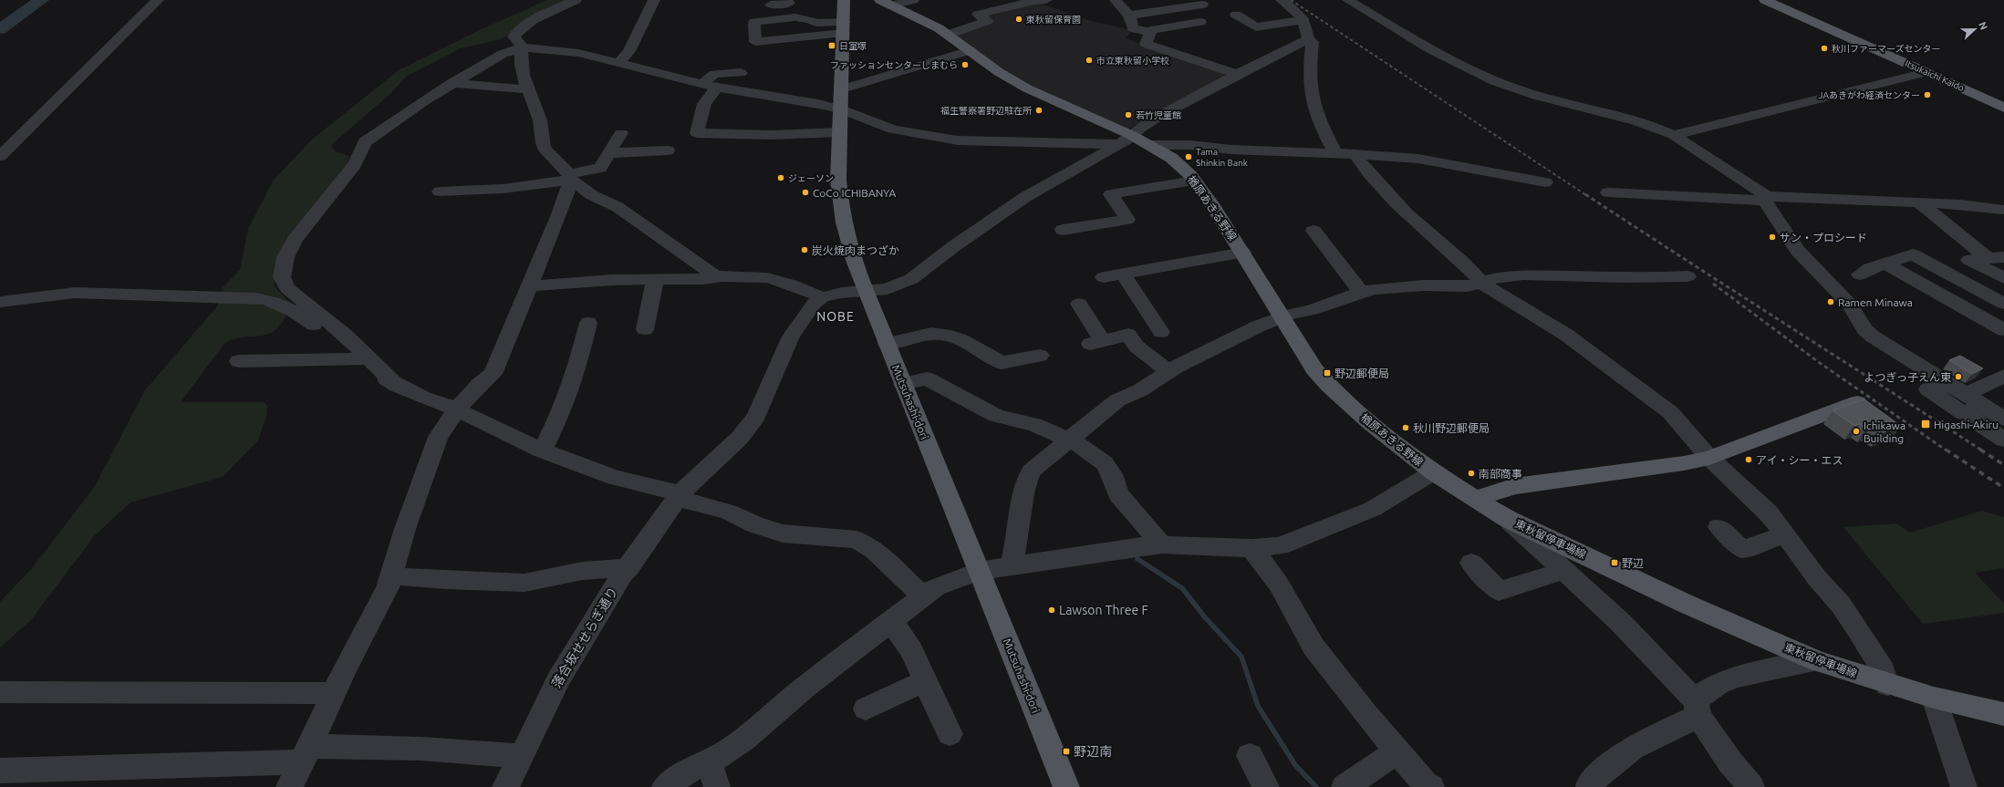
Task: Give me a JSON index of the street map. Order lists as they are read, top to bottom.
{
  "streets": {
    "main road": [
      "Itsukaichi Kaido",
      "楢原あきる野線",
      "Mutsuhashi-dori",
      "東秋留停車場線"
    ],
    "street": ["落合坂せせらぎ通り"]
  },
  "crossings": [
    ["楢原あきる野線", "東秋留停車場線"]
  ],
  "districts": ["NOBE"],
  "places": {
    "other": [
      "東秋留保育園",
      "秋川ファーマーズセンター",
      "市立東秋留小学校",
      "ファッションセンターしまむら",
      "JAあきがわ経済センター",
      "福生警察署野辺駐在所",
      "若竹児童館",
      "Tama Shinkin Bank",
      "ジェーソン",
      "CoCo ICHIBANYA",
      "サン・プロシード",
      "炭火焼肉まつざか",
      "Ramen Minawa",
      "よつぎっ⼦えん東",
      "秋川野辺郵便局",
      "Ichikawa Building",
      "アイ・シー・エス",
      "南部商事",
      "Lawson Three F"
    ],
    "transit": [
      "日室塚",
      "野辺郵便局",
      "Higashi-Akiru",
      "野辺",
      "野辺南"
    ]
  },
  "north": "right"
}
